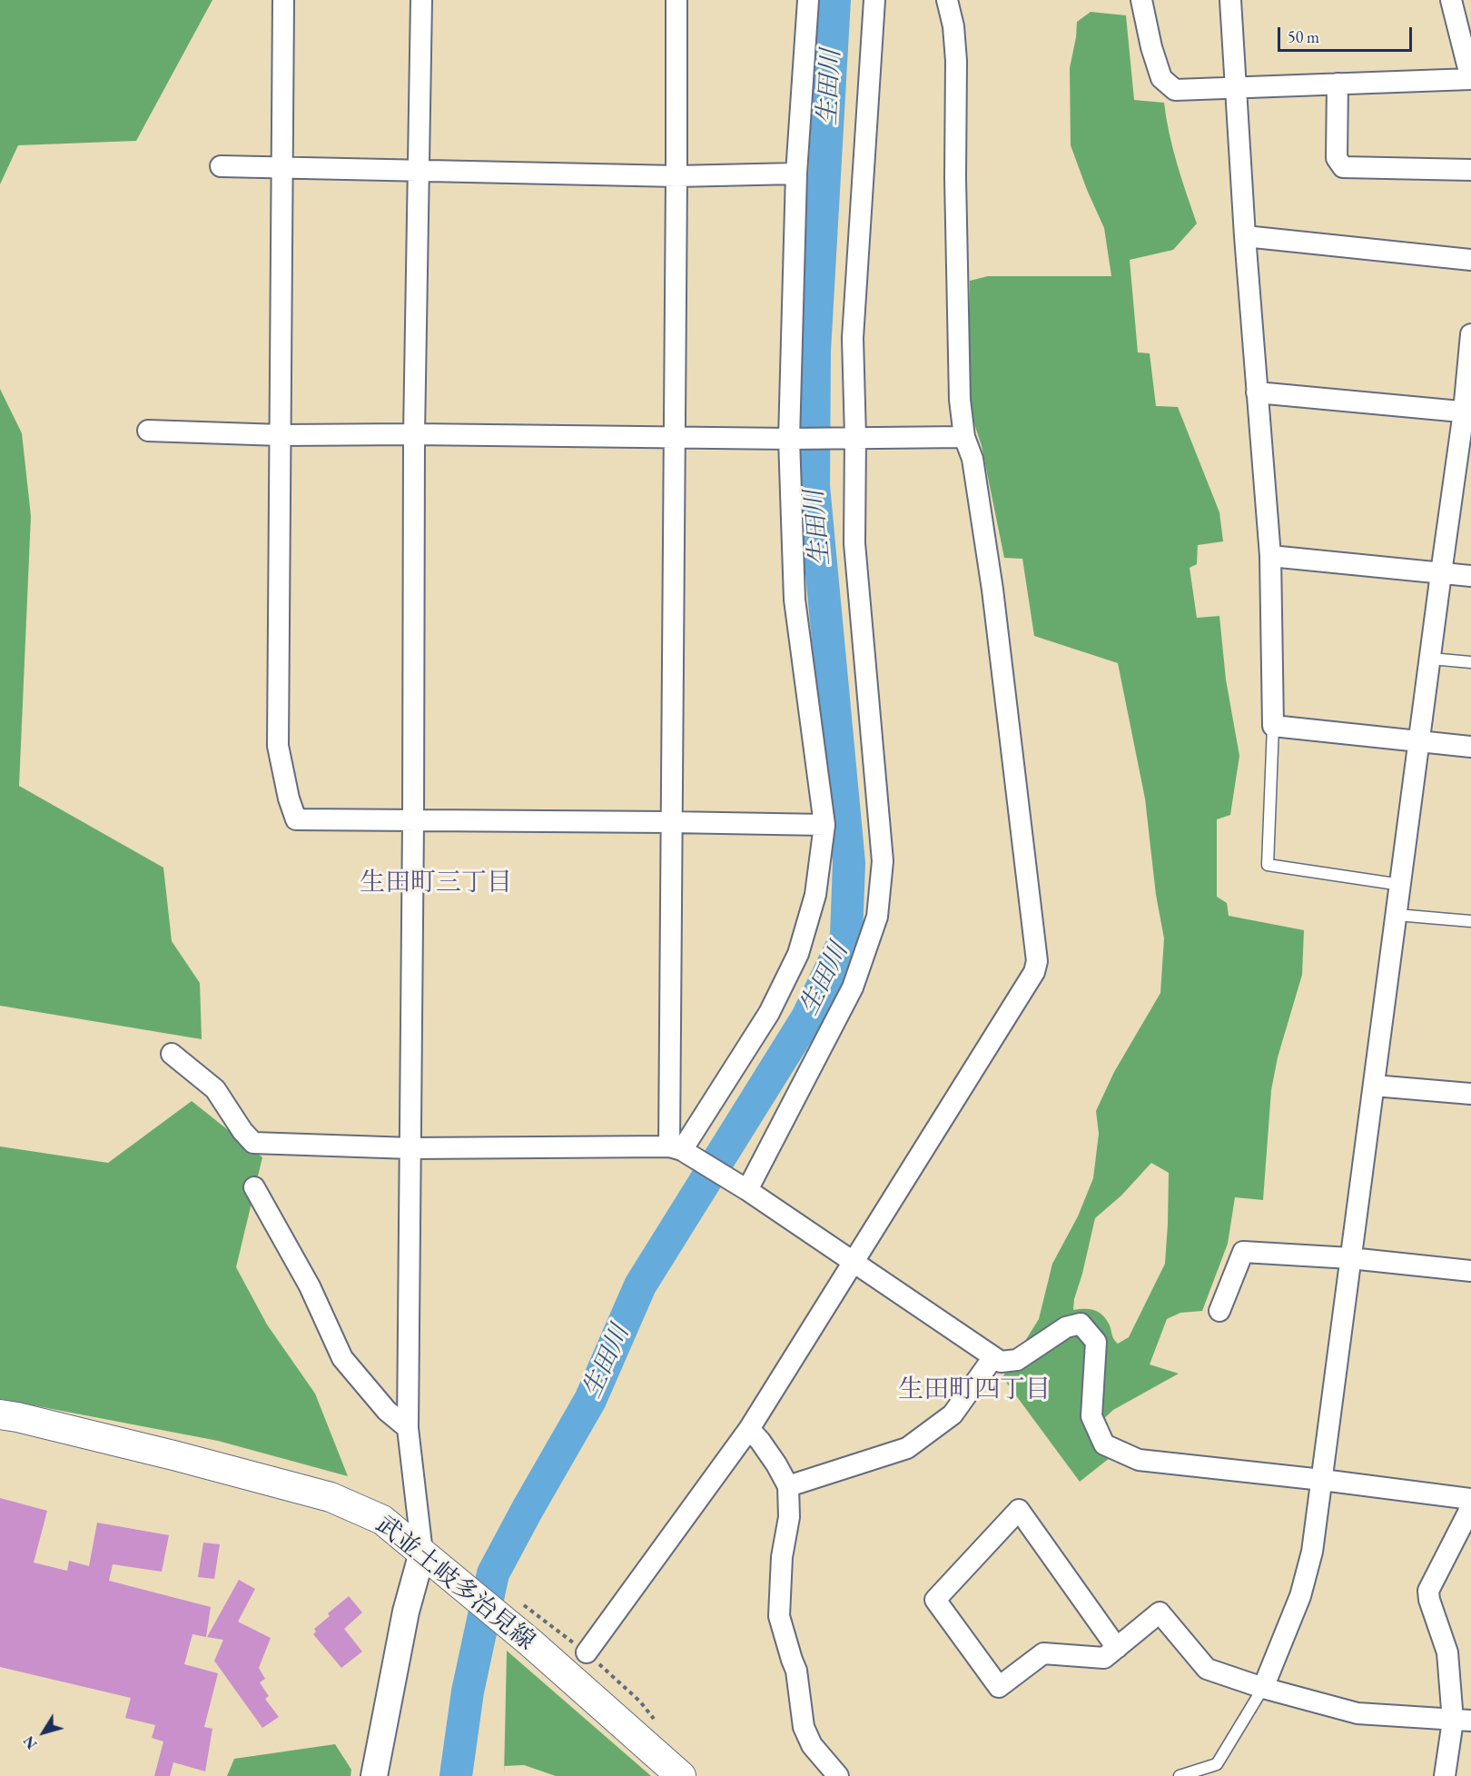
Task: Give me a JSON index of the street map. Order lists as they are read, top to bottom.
{
  "streets": {
    "main road": ["武並土岐多治見線"]
  },
  "districts": ["生田町三丁目", "生田町四丁目"],
  "water": ["生田川"],
  "scale_bar": "50 m",
  "north": "bottom left"
}
